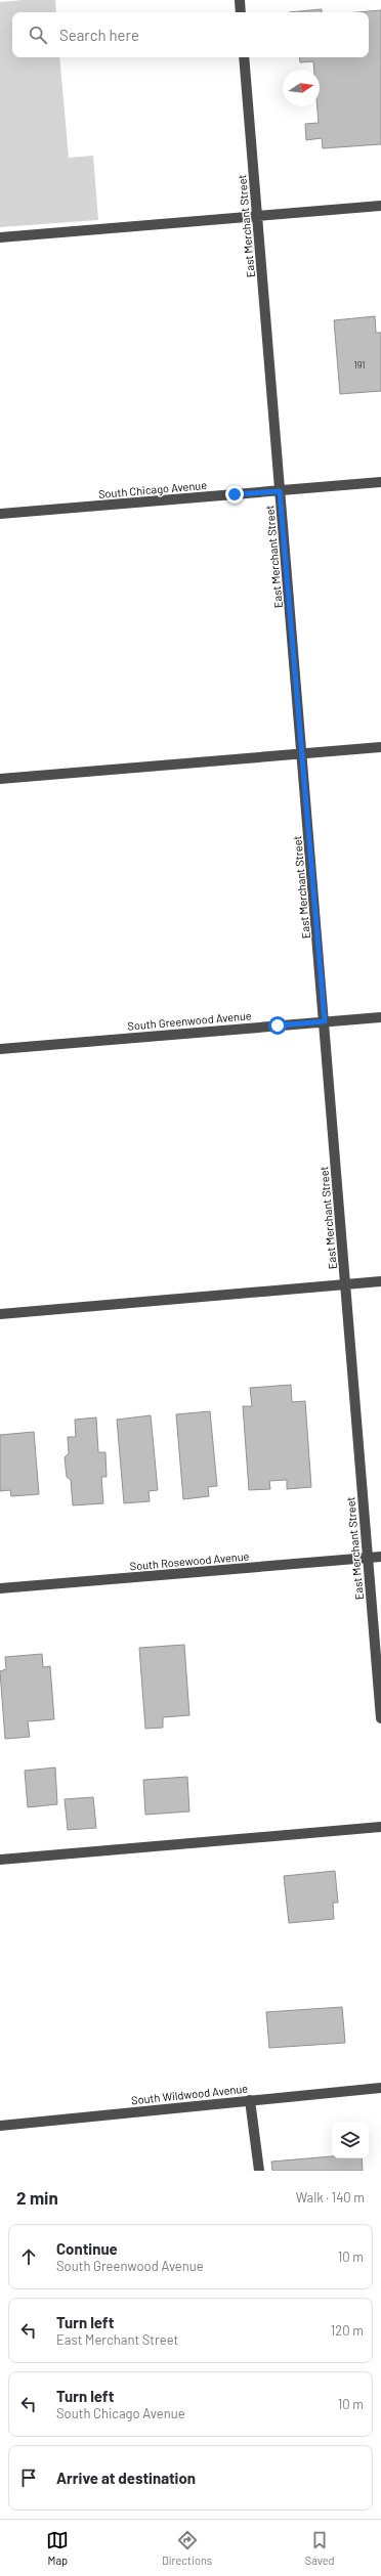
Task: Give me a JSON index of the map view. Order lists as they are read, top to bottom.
{
  "streets": {
    "street": [
      "East Merchant Street",
      "South Chicago Avenue",
      "South Greenwood Avenue",
      "South Rosewood Avenue",
      "South Wildwood Avenue"
    ]
  },
  "crossings": [
    ["East Merchant Street", "South Chicago Avenue"],
    ["East Merchant Street", "South Greenwood Avenue"],
    ["East Merchant Street", "South Rosewood Avenue"]
  ],
  "house_numbers": ["191"],
  "north": "right",
  "page": {
    "search": "Search here",
    "heading": ["2 min", "Walk · 140 m"],
    "list": [
      ["Continue", "South Greenwood Avenue", "10 m"],
      ["Turn left", "East Merchant Street", "120 m"],
      ["Turn left", "South Chicago Avenue", "10 m"],
      "Arrive at destination"
    ],
    "nav": ["Map", "Directions", "Saved"]
  }
}
